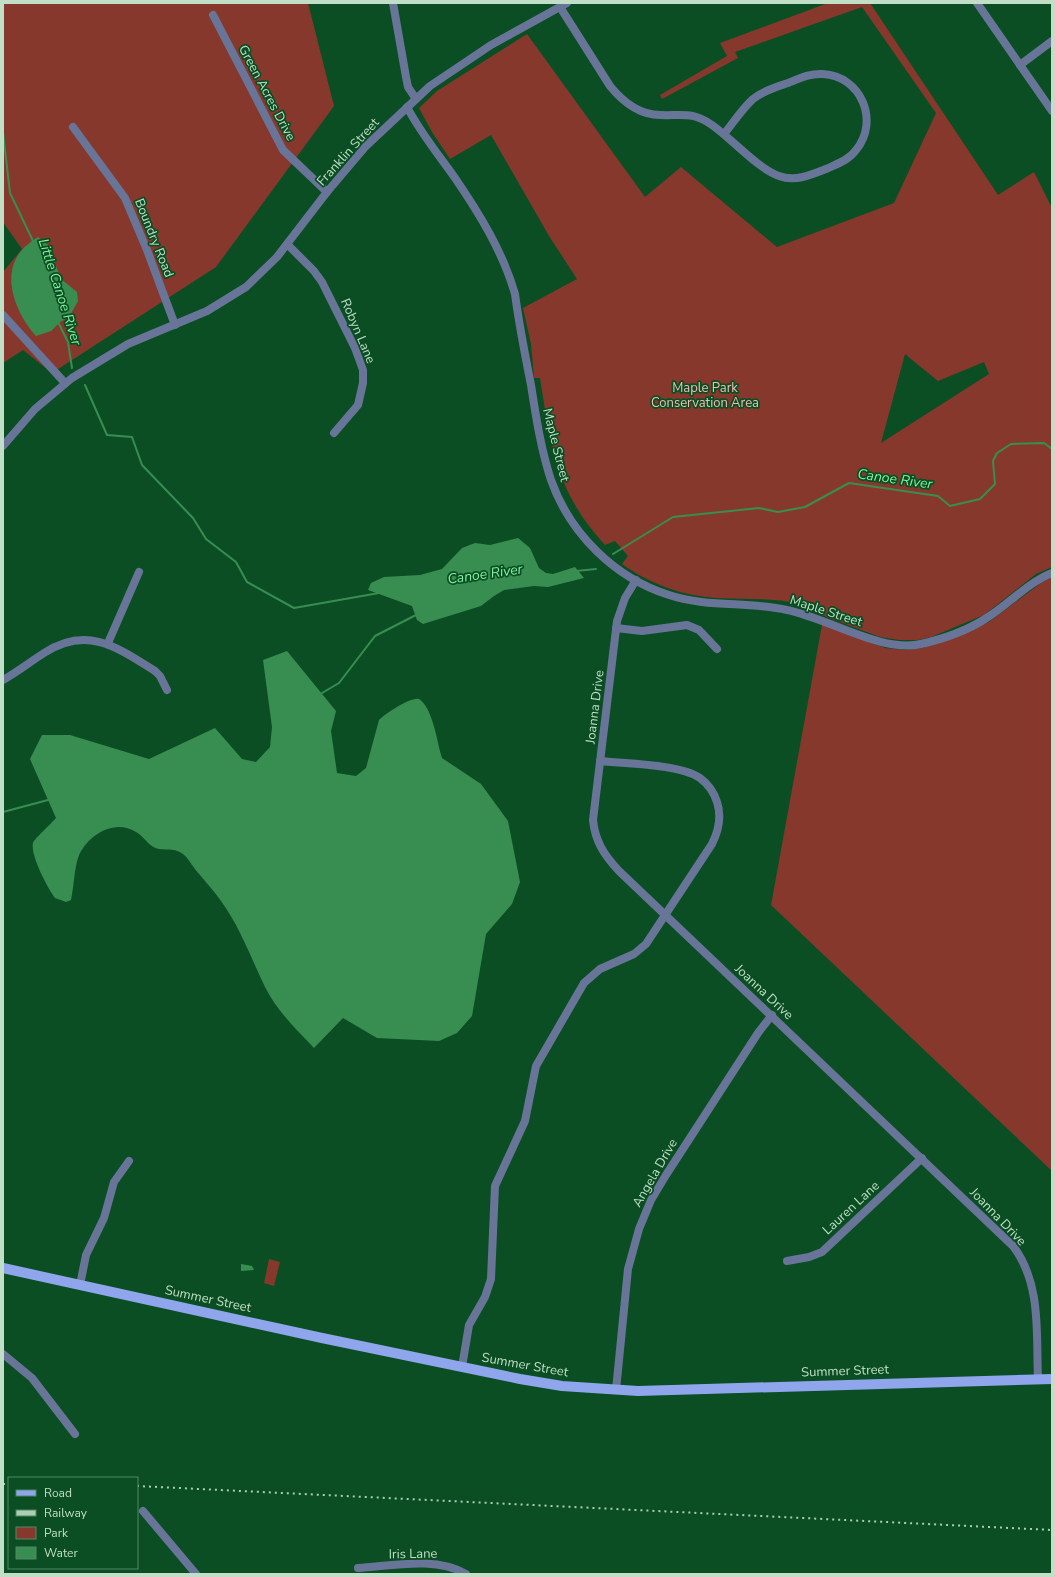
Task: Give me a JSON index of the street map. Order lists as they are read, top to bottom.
{
  "streets": {
    "main road": ["Summer Street"],
    "street": [
      "Green Acres Drive",
      "Franklin Street",
      "Boundry Road",
      "Robyn Lane",
      "Maple Street",
      "Joanna Drive",
      "Angela Drive",
      "Lauren Lane",
      "Iris Lane"
    ]
  },
  "crossings": [
    ["Green Acres Drive", "Franklin Street"],
    ["Franklin Street", "Boundry Road"],
    ["Franklin Street", "Robyn Lane"],
    ["Franklin Street", "Maple Street"],
    ["Maple Street", "Joanna Drive"],
    ["Joanna Drive", "Angela Drive"],
    ["Joanna Drive", "Lauren Lane"],
    ["Joanna Drive", "Summer Street"],
    ["Angela Drive", "Summer Street"]
  ],
  "water": ["Little Canoe River", "Canoe River"],
  "parks": ["Maple Park Conservation Area"],
  "legend": [
    "Road",
    "Railway",
    "Park",
    "Water"
  ]
}
